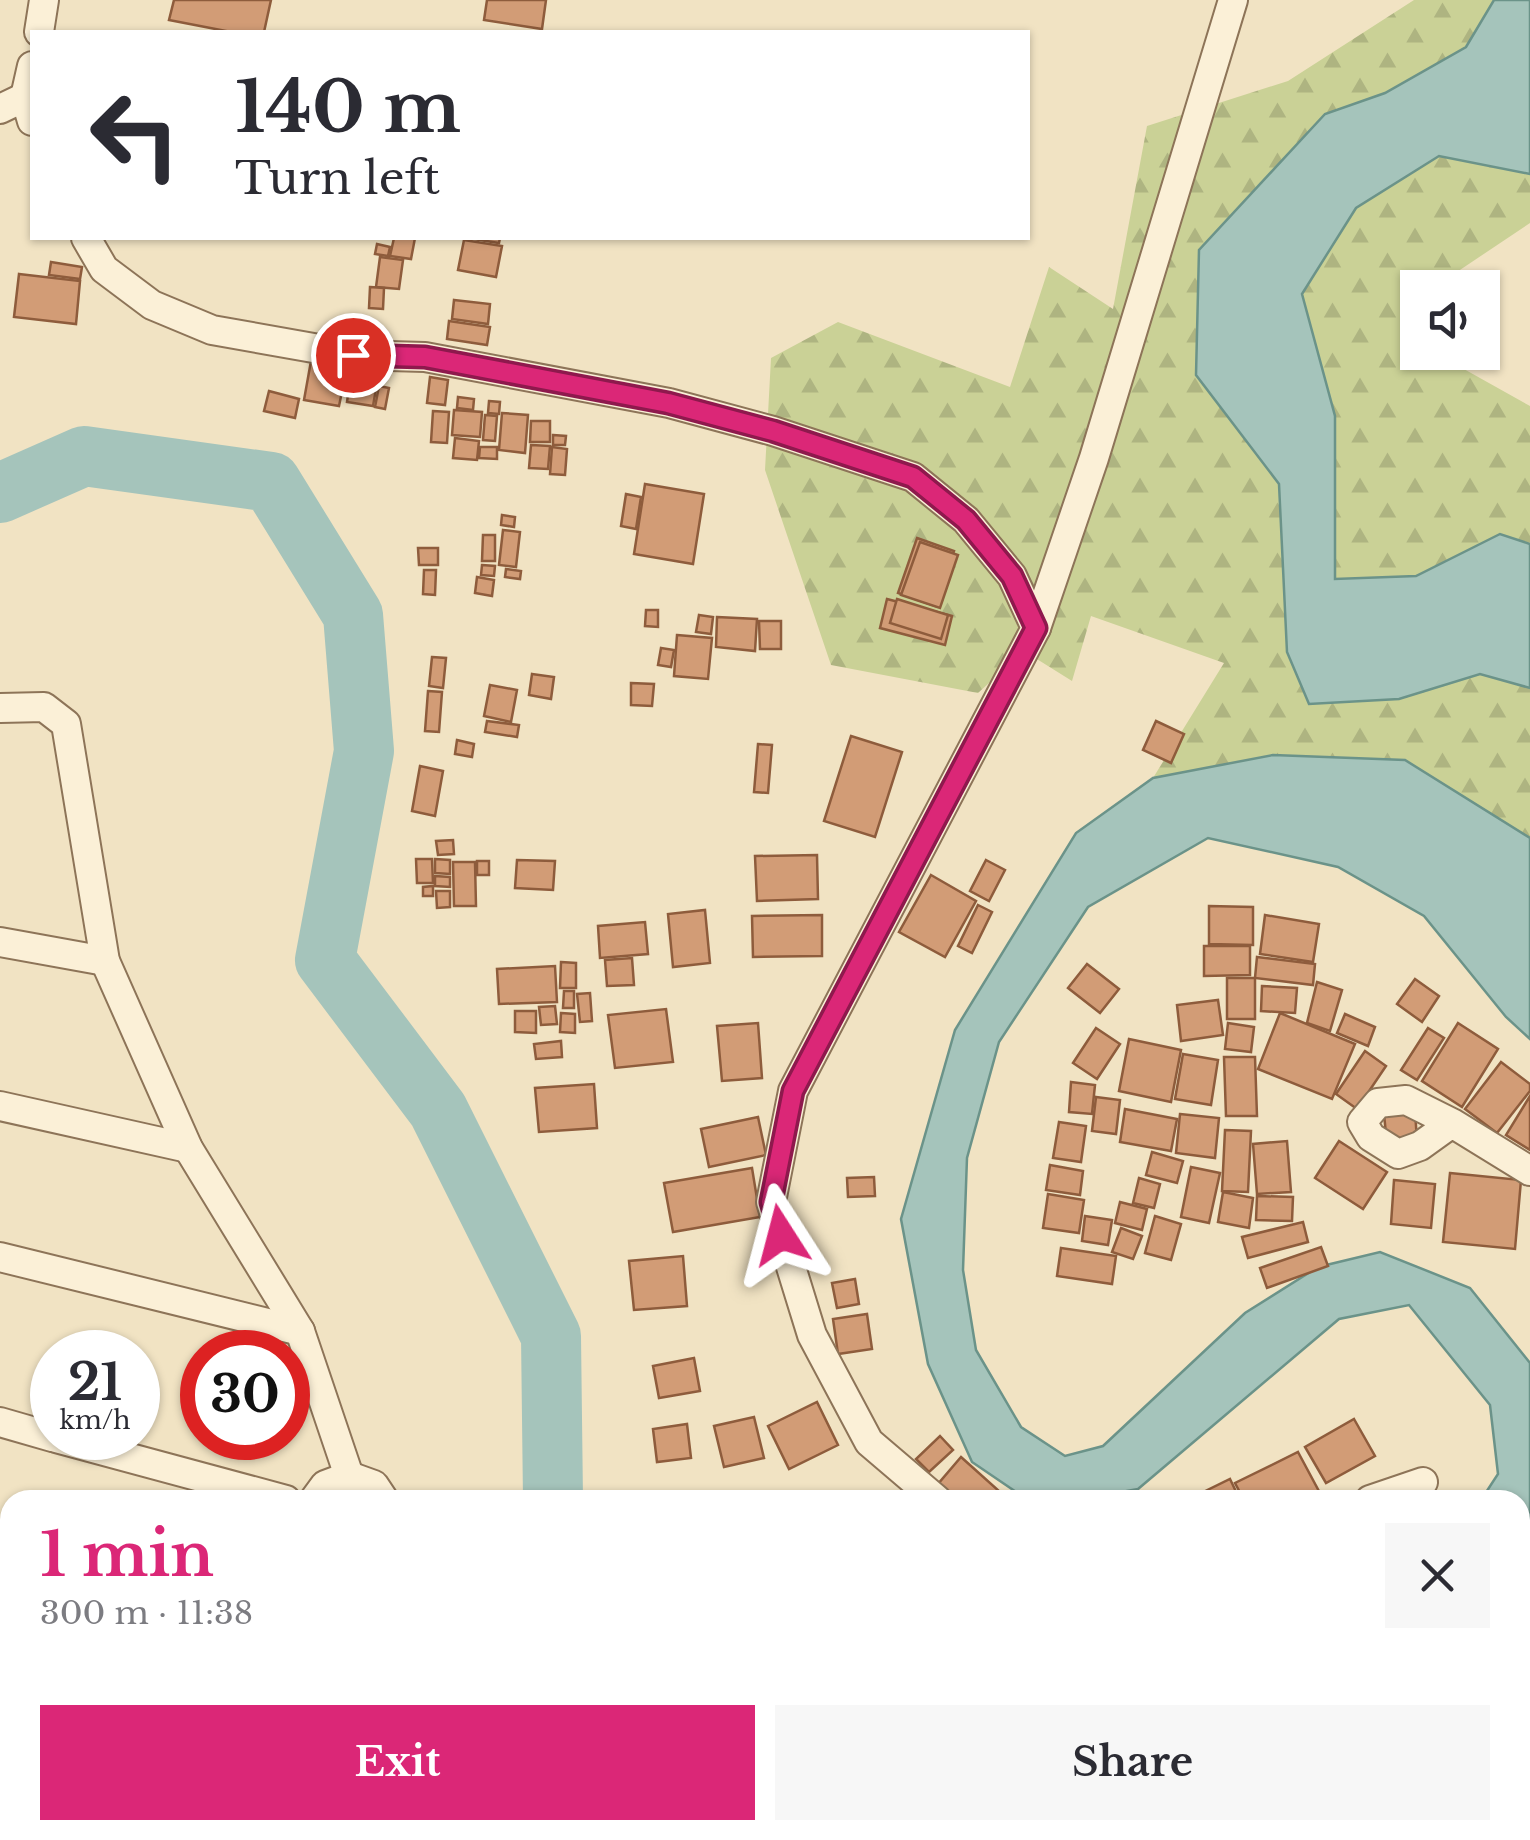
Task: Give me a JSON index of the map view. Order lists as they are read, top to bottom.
{
  "page": {
    "turn": ["140 m", "Turn left"],
    "speed": "21 km/h",
    "limit": "30",
    "heading": ["1 min", "300 m · 11:38"],
    "buttons": ["Exit", "Share"]
  }
}
